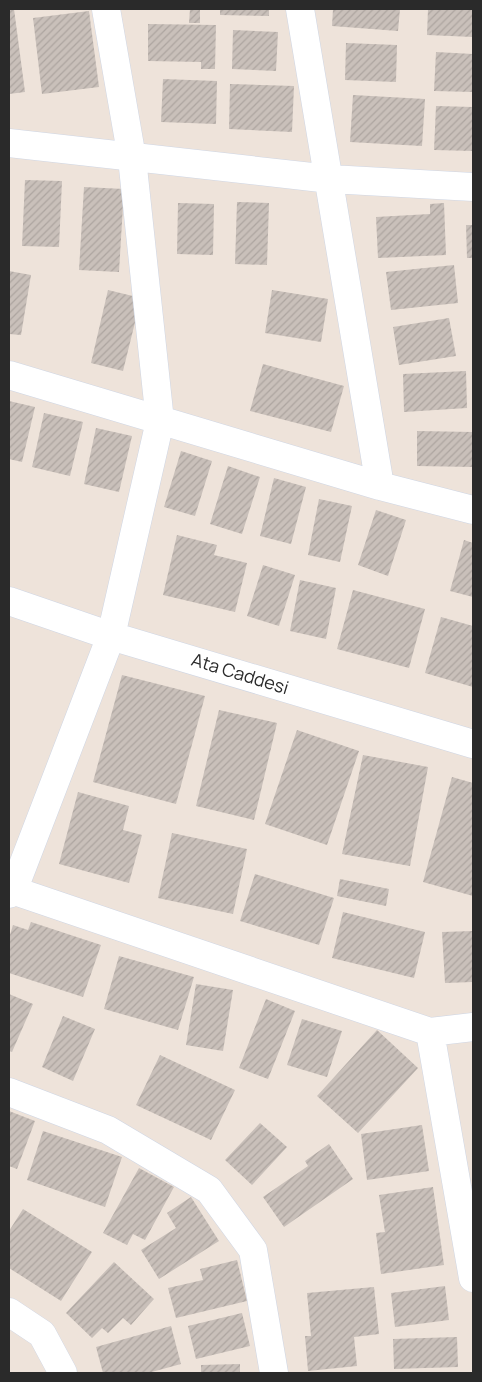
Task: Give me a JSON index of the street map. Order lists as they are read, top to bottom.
{
  "streets": {
    "street": ["Ata Caddesi"]
  }
}
